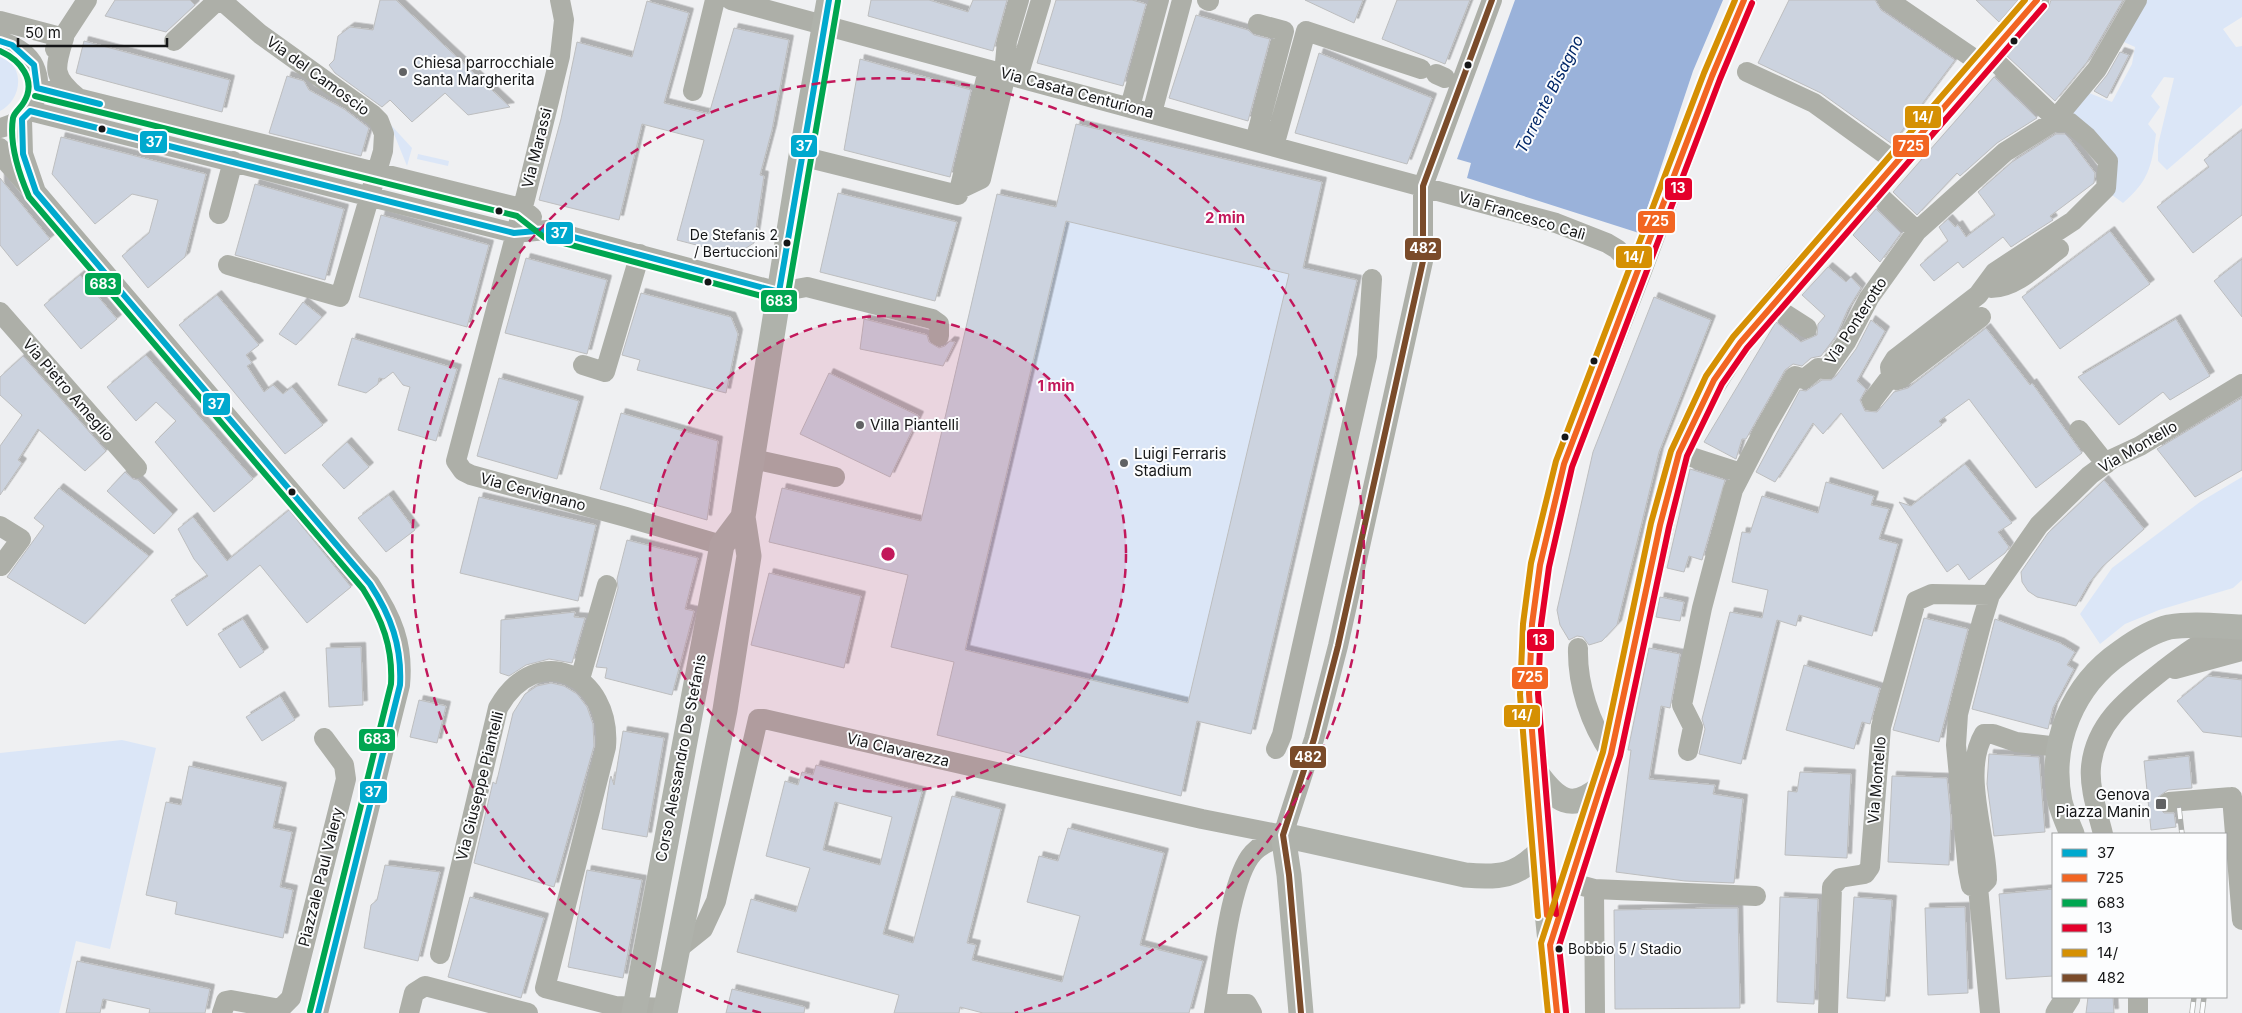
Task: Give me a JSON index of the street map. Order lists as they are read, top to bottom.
{
  "streets": {
    "main road": ["Corso Alessandro De Stefanis"],
    "street": [
      "Via del Camoscio",
      "Via Casata Centuriona",
      "Via Marassi",
      "Via Francesco Calì",
      "Via Ponterotto",
      "Via Pietro Ameglio",
      "Via Montello",
      "Via Cervignano",
      "Via Clavarezza",
      "Via Giuseppe Piantelli",
      "Piazzale Paul Valery"
    ]
  },
  "crossings": [
    ["Via Casata Centuriona", "Via Francesco Calì"],
    ["Via Casata Centuriona", "Corso Alessandro De Stefanis"],
    ["Via Marassi", "Via Cervignano"],
    ["Via Cervignano", "Corso Alessandro De Stefanis"],
    ["Via Clavarezza", "Corso Alessandro De Stefanis"]
  ],
  "water": ["Torrente Bisagno"],
  "places": {
    "other": [
      "Chiesa parrocchiale Santa Margherita",
      "De Stefanis 2 / Bertuccioni",
      "Villa Piantelli",
      "Luigi Ferraris Stadium",
      "Bobbio 5 / Stadio"
    ],
    "transit": ["Genova Piazza Manin"]
  },
  "lines": [
    "transit line 37",
    "transit line 725",
    "transit line 14/",
    "transit line 482",
    "transit line 683",
    "transit line 13"
  ],
  "legend": [
    "37",
    "725",
    "683",
    "13",
    "14/",
    "482"
  ],
  "scale_bar": "50 m",
  "rings": ["2 min", "1 min"]
}
